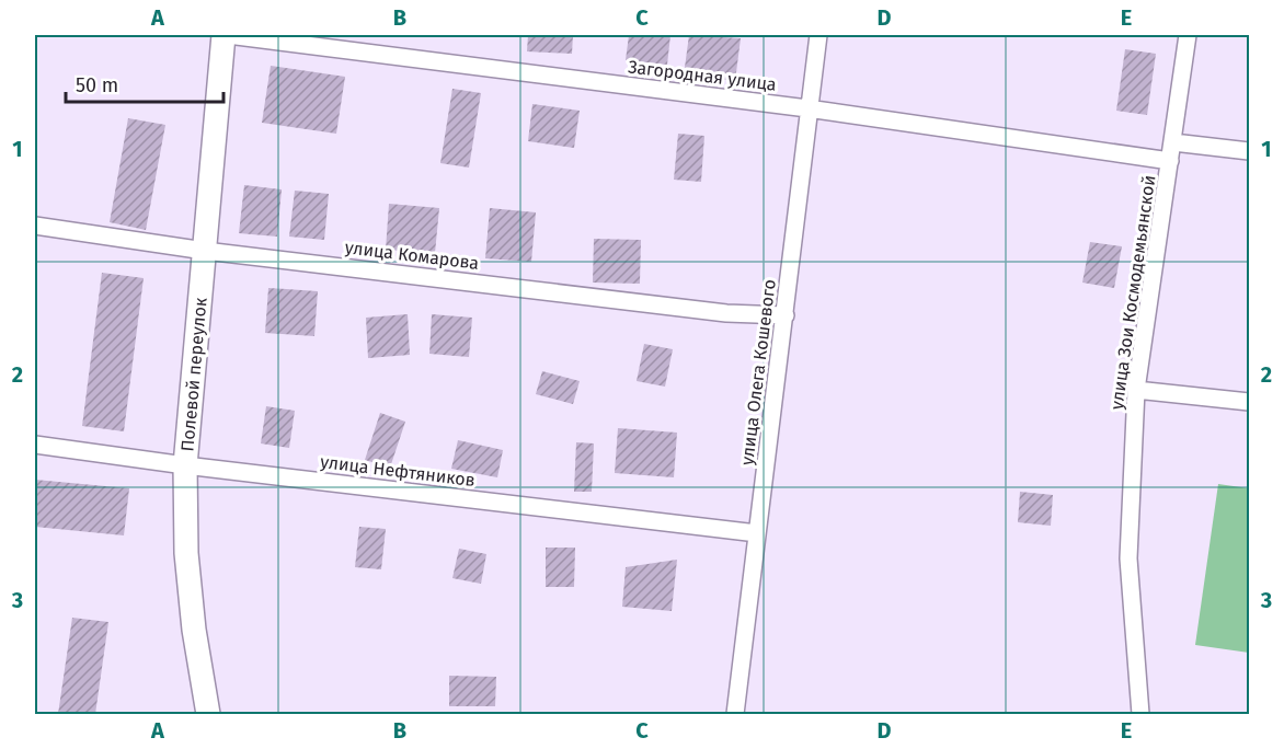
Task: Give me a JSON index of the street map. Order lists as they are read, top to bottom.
{
  "streets": {
    "street": [
      "Загородная улица",
      "улица Комарова",
      "улица Зои Космодемьянской",
      "улица Олега Кошевого",
      "Полевой переулок",
      "улица Нефтяников"
    ]
  },
  "crossings": [
    ["Загородная улица", "улица Зои Космодемьянской"],
    ["Загородная улица", "улица Олега Кошевого"],
    ["Загородная улица", "Полевой переулок"],
    ["улица Комарова", "улица Олега Кошевого"],
    ["улица Комарова", "Полевой переулок"],
    ["улица Олега Кошевого", "улица Нефтяников"],
    ["Полевой переулок", "улица Нефтяников"]
  ],
  "scale_bar": "50 m",
  "grid": {
    "columns": [
      "A",
      "B",
      "C",
      "D",
      "E"
    ],
    "rows": ["1", "2", "3"]
  }
}
